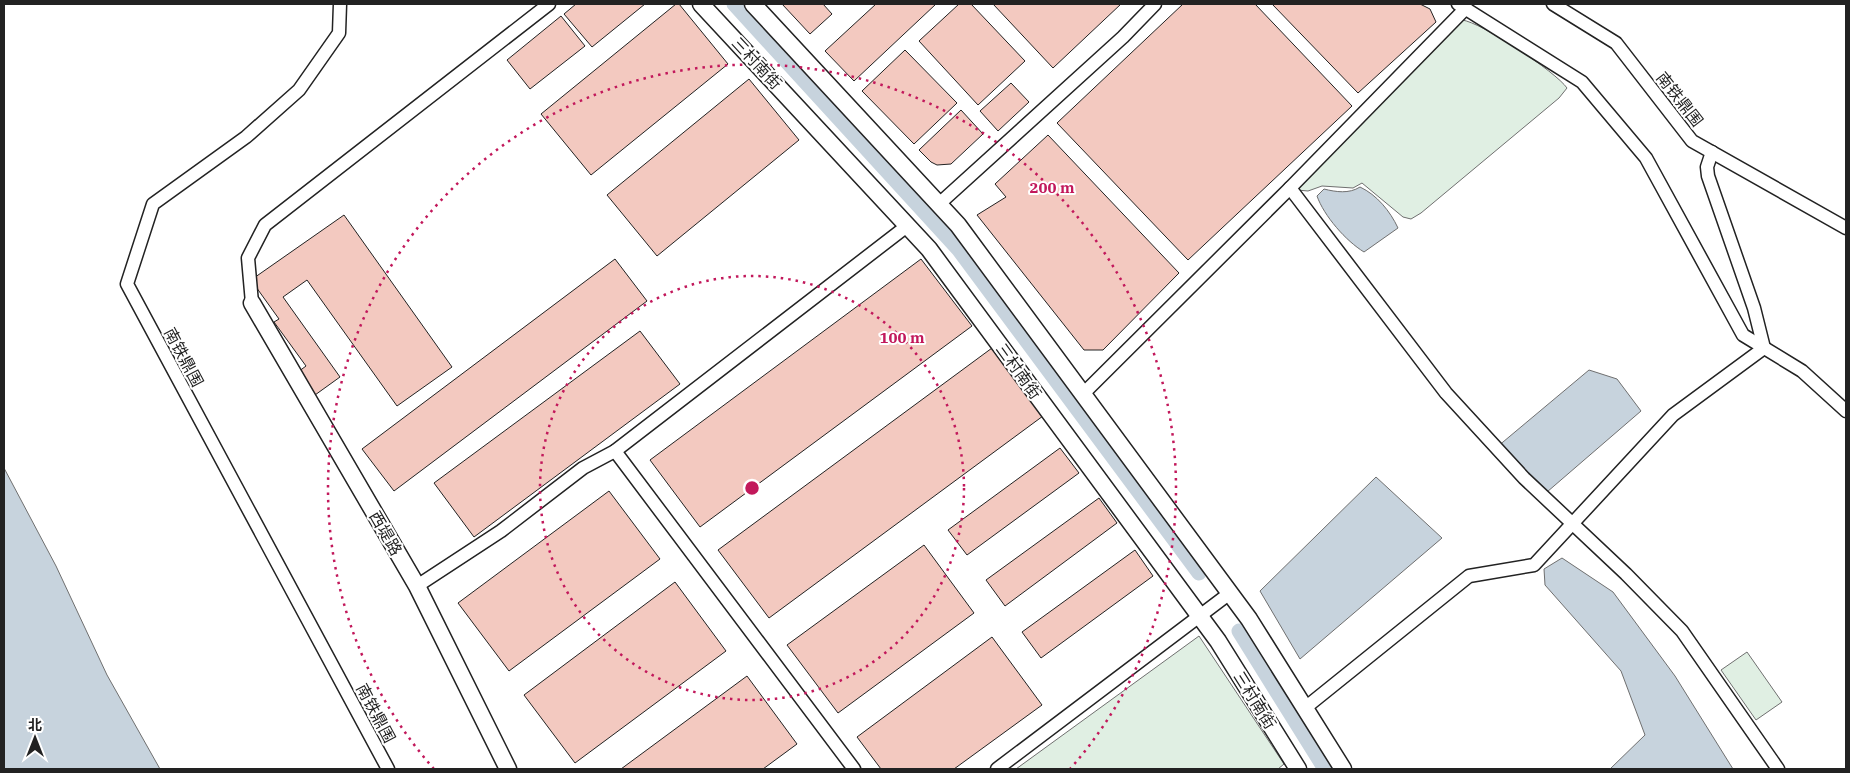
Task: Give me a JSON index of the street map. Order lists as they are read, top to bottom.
{
  "streets": {
    "street": ["三村南街", "南铁鼎围", "西堤路"]
  },
  "north": "top",
  "rings": ["200 m", "100 m"]
}
